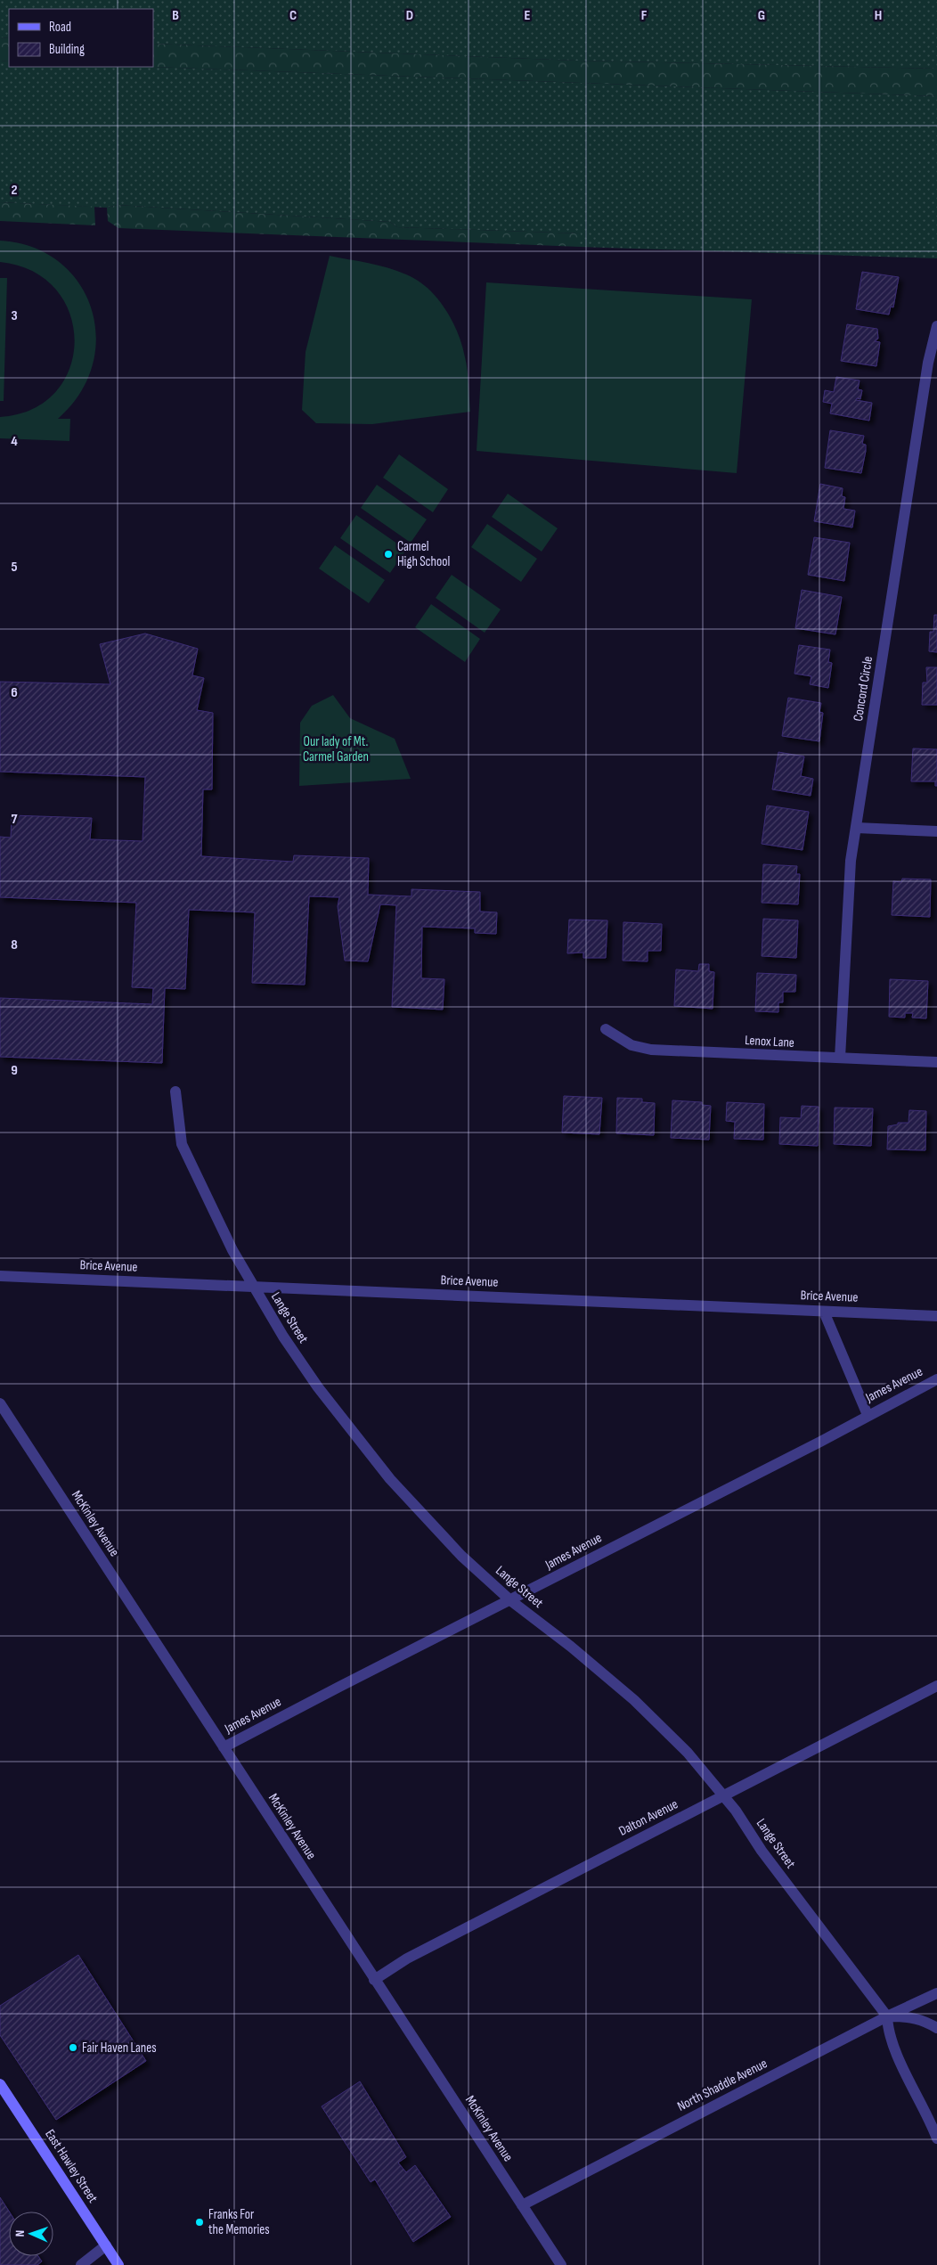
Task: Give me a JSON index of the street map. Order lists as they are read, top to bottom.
{
  "streets": {
    "street": [
      "Concord Circle",
      "Lenox Lane",
      "Brice Avenue",
      "Lange Street",
      "James Avenue",
      "McKinley Avenue",
      "Dalton Avenue",
      "North Shaddle Avenue",
      "East Hawley Street"
    ]
  },
  "crossings": [
    ["Concord Circle", "Lenox Lane"],
    ["Brice Avenue", "Lange Street"],
    ["Lange Street", "James Avenue"],
    ["Lange Street", "Dalton Avenue"],
    ["Lange Street", "North Shaddle Avenue"],
    ["James Avenue", "McKinley Avenue"],
    ["McKinley Avenue", "Dalton Avenue"],
    ["McKinley Avenue", "North Shaddle Avenue"]
  ],
  "parks": ["Our lady of Mt. Carmel Garden"],
  "places": ["Carmel High School", "Fair Haven Lanes", "Franks For the Memories"],
  "legend": ["Road", "Building"],
  "north": "left",
  "grid": {
    "columns": [
      "B",
      "C",
      "D",
      "E",
      "F",
      "G",
      "H"
    ],
    "rows": [
      "2",
      "3",
      "4",
      "5",
      "6",
      "7",
      "8",
      "9"
    ]
  }
}
